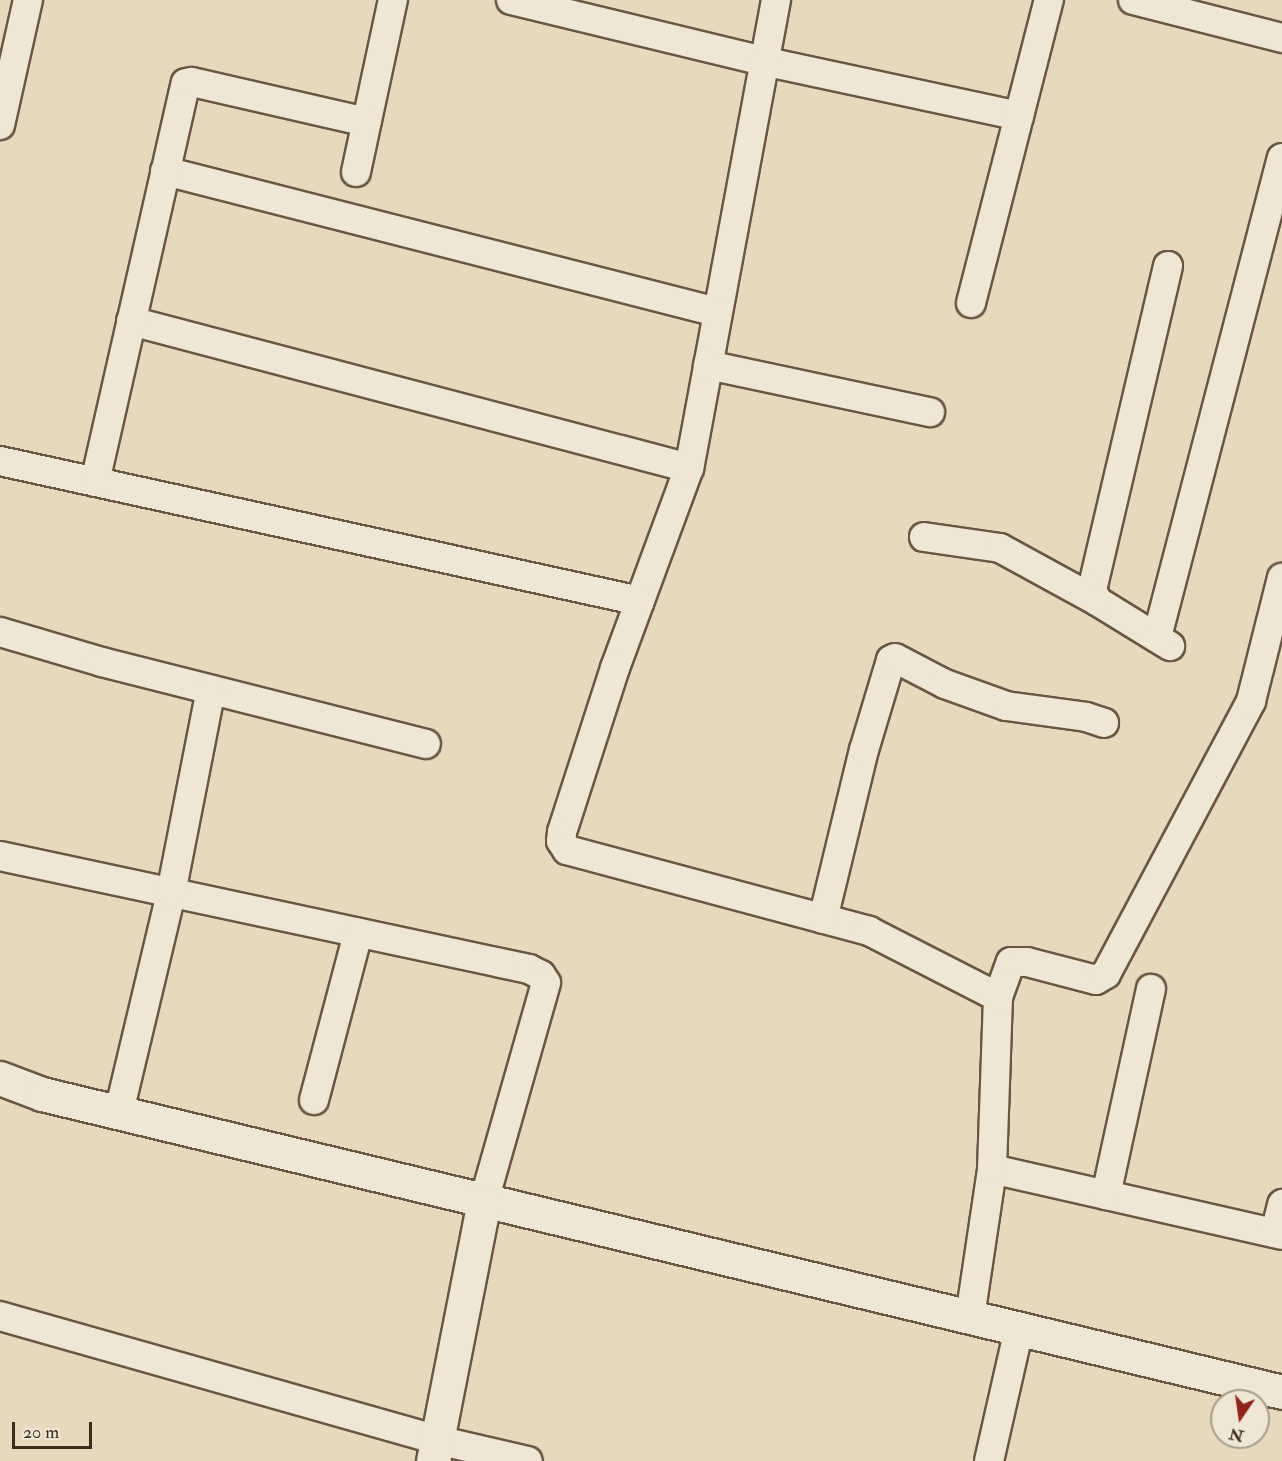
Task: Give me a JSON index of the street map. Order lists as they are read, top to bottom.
{
  "scale_bar": "20 m",
  "north": "bottom"
}
